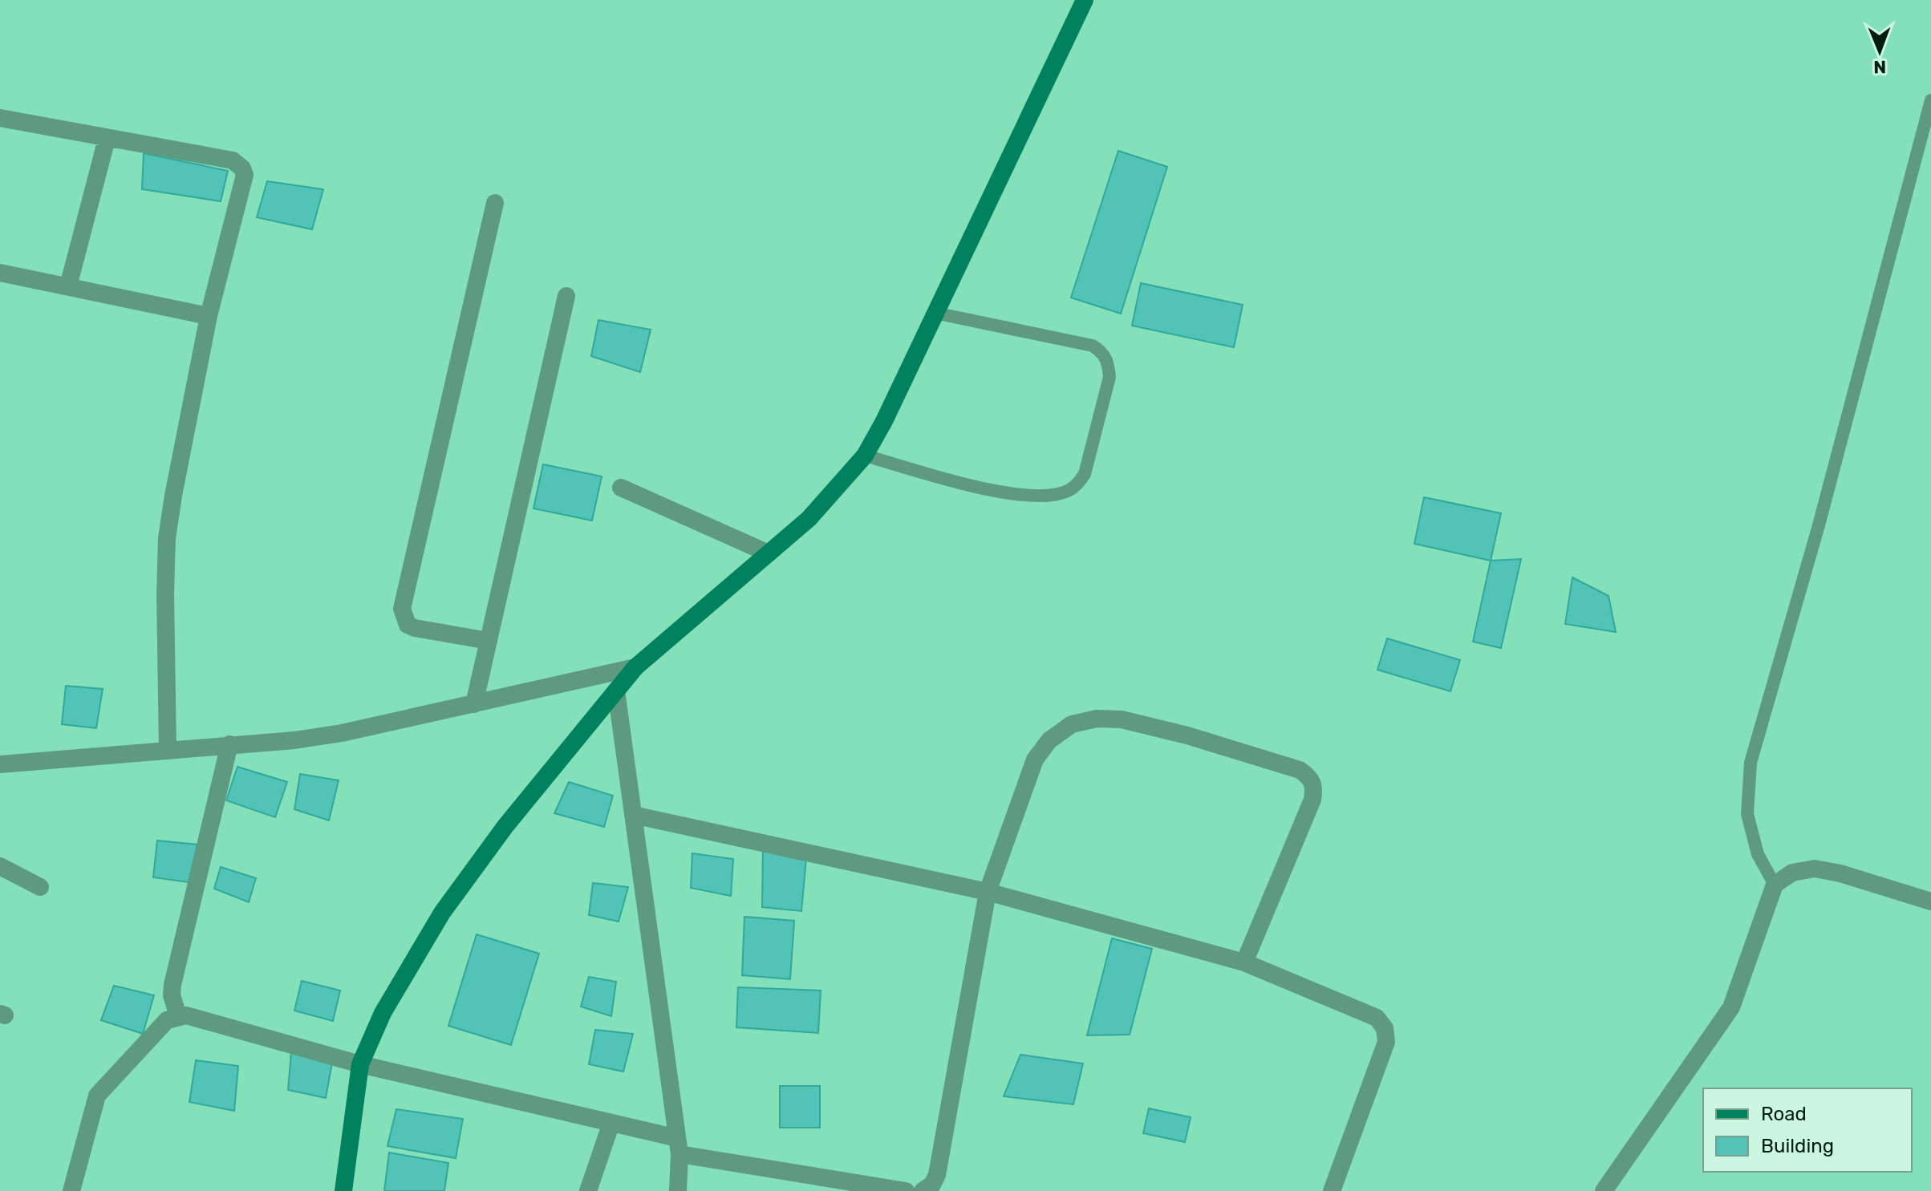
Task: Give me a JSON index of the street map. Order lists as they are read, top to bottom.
{
  "legend": ["Road", "Building"],
  "north": "bottom"
}
